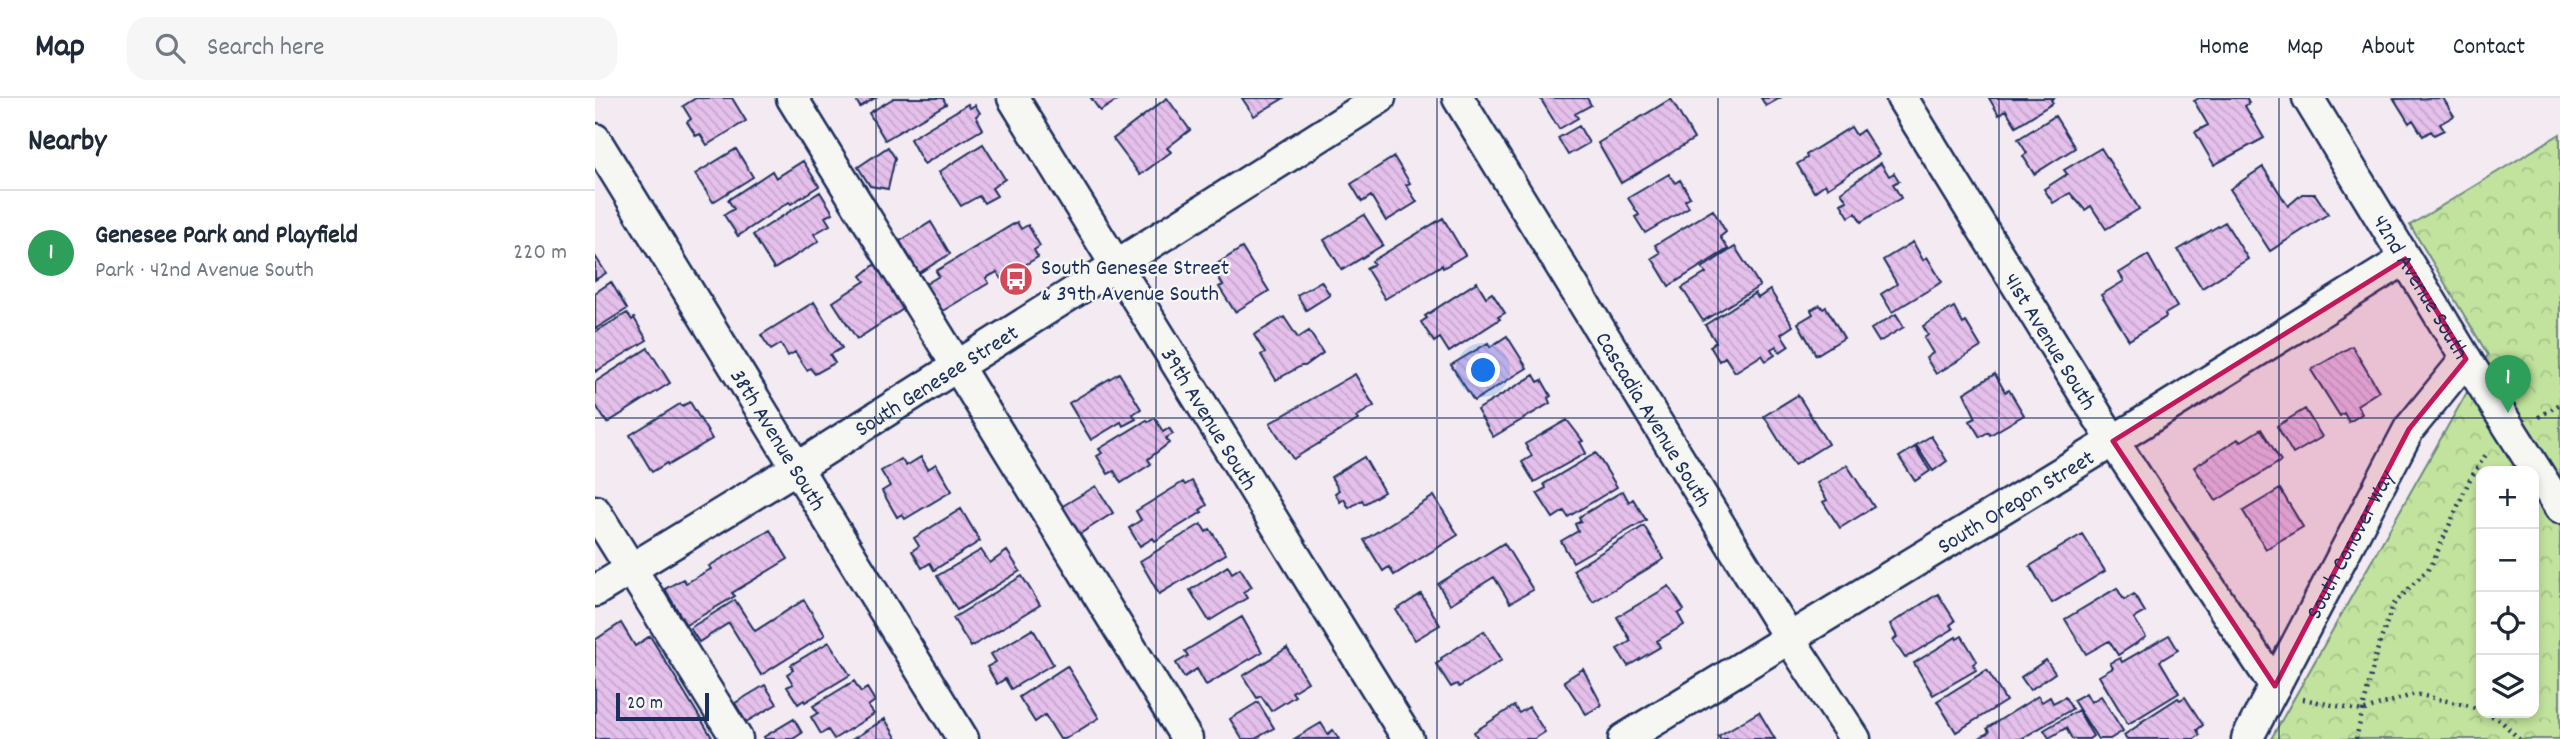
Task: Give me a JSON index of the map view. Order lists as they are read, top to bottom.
{
  "streets": {
    "street": [
      "42nd Avenue South",
      "41st Avenue South",
      "South Genesee Street",
      "39th Avenue South",
      "Cascadia Avenue South",
      "38th Avenue South",
      "South Oregon Street",
      "South Conover Way"
    ]
  },
  "crossings": [
    ["42nd Avenue South", "South Oregon Street"],
    ["42nd Avenue South", "South Conover Way"],
    ["41st Avenue South", "South Oregon Street"],
    ["41st Avenue South", "South Conover Way"],
    ["South Genesee Street", "39th Avenue South"],
    ["South Genesee Street", "38th Avenue South"],
    ["Cascadia Avenue South", "South Oregon Street"]
  ],
  "places": {
    "bus stop": ["South Genesee Street & 39th Avenue South"]
  },
  "scale_bar": "20 m",
  "page": {
    "header": "Map",
    "search": "Search here",
    "nav": [
      "Home",
      "Map",
      "About",
      "Contact"
    ],
    "heading": "Nearby",
    "list": [
      {
        "mark": "1",
        "name": "Genesee Park and Playfield",
        "note": "Park · 42nd Avenue South",
        "value": "220 m"
      }
    ],
    "pins": "1",
    "map_buttons": ["+", "−"],
    "scale": "20 m"
  }
}
